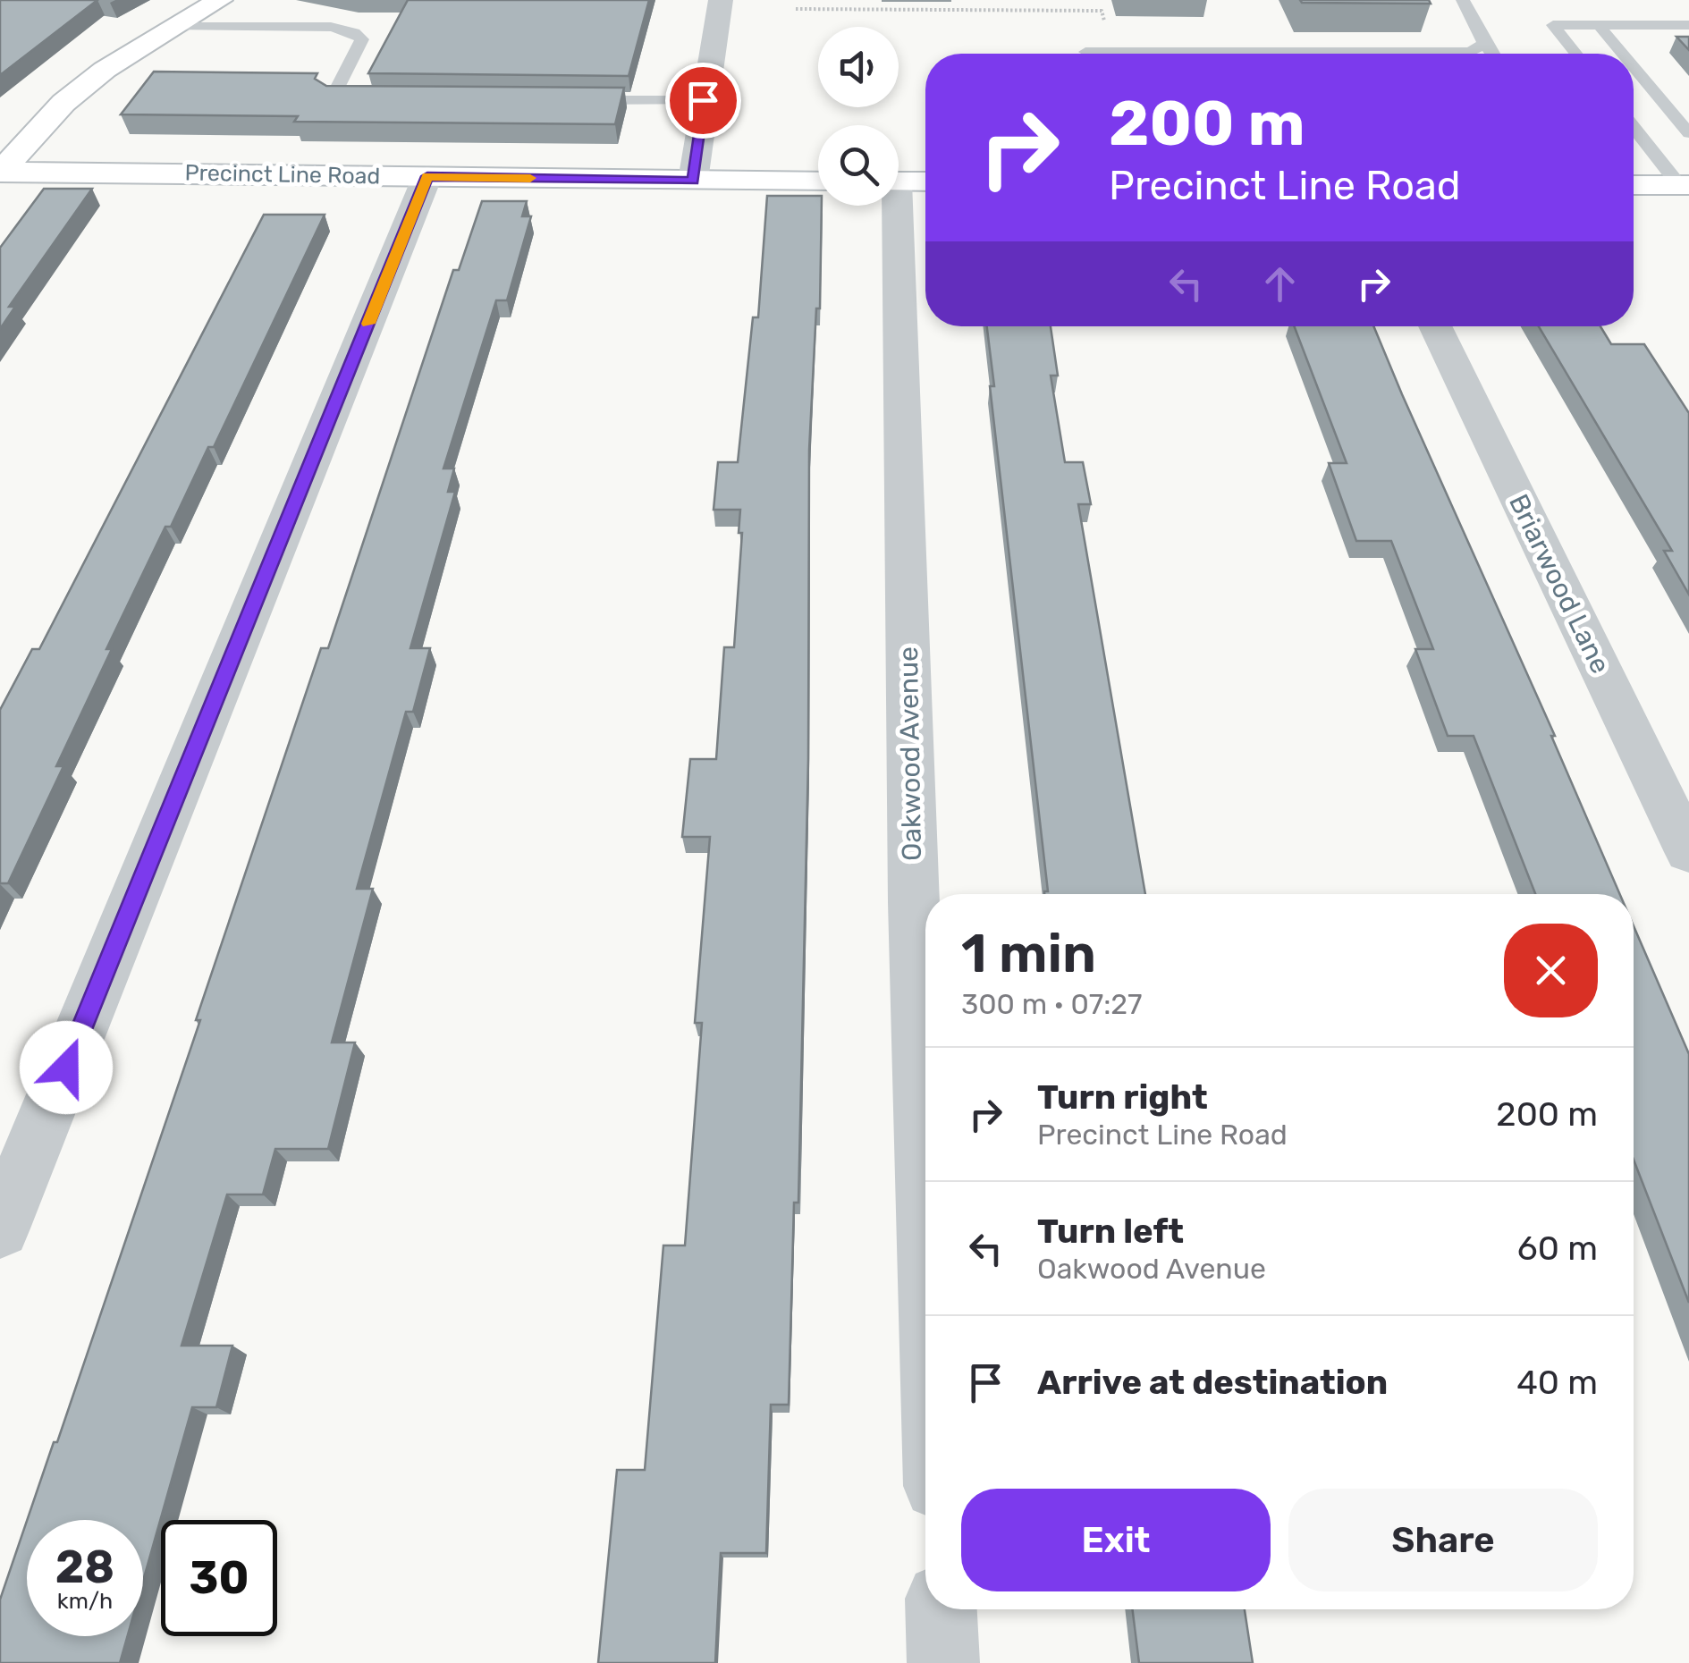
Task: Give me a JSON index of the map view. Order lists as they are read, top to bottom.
{
  "streets": {
    "main road": ["Precinct Line Road"],
    "street": ["Briarwood Lane", "Oakwood Avenue"]
  },
  "page": {
    "turn": ["200 m", "Precinct Line Road"],
    "heading": ["1 min", "300 m · 07:27"],
    "list": [
      {
        "name": "Turn right",
        "note": "Precinct Line Road",
        "value": "200 m"
      },
      {
        "name": "Turn left",
        "note": "Oakwood Avenue",
        "value": "60 m"
      },
      {
        "name": "Arrive at destination",
        "value": "40 m"
      }
    ],
    "buttons": ["Exit", "Share"],
    "speed": "28 km/h",
    "limit": "30"
  }
}
